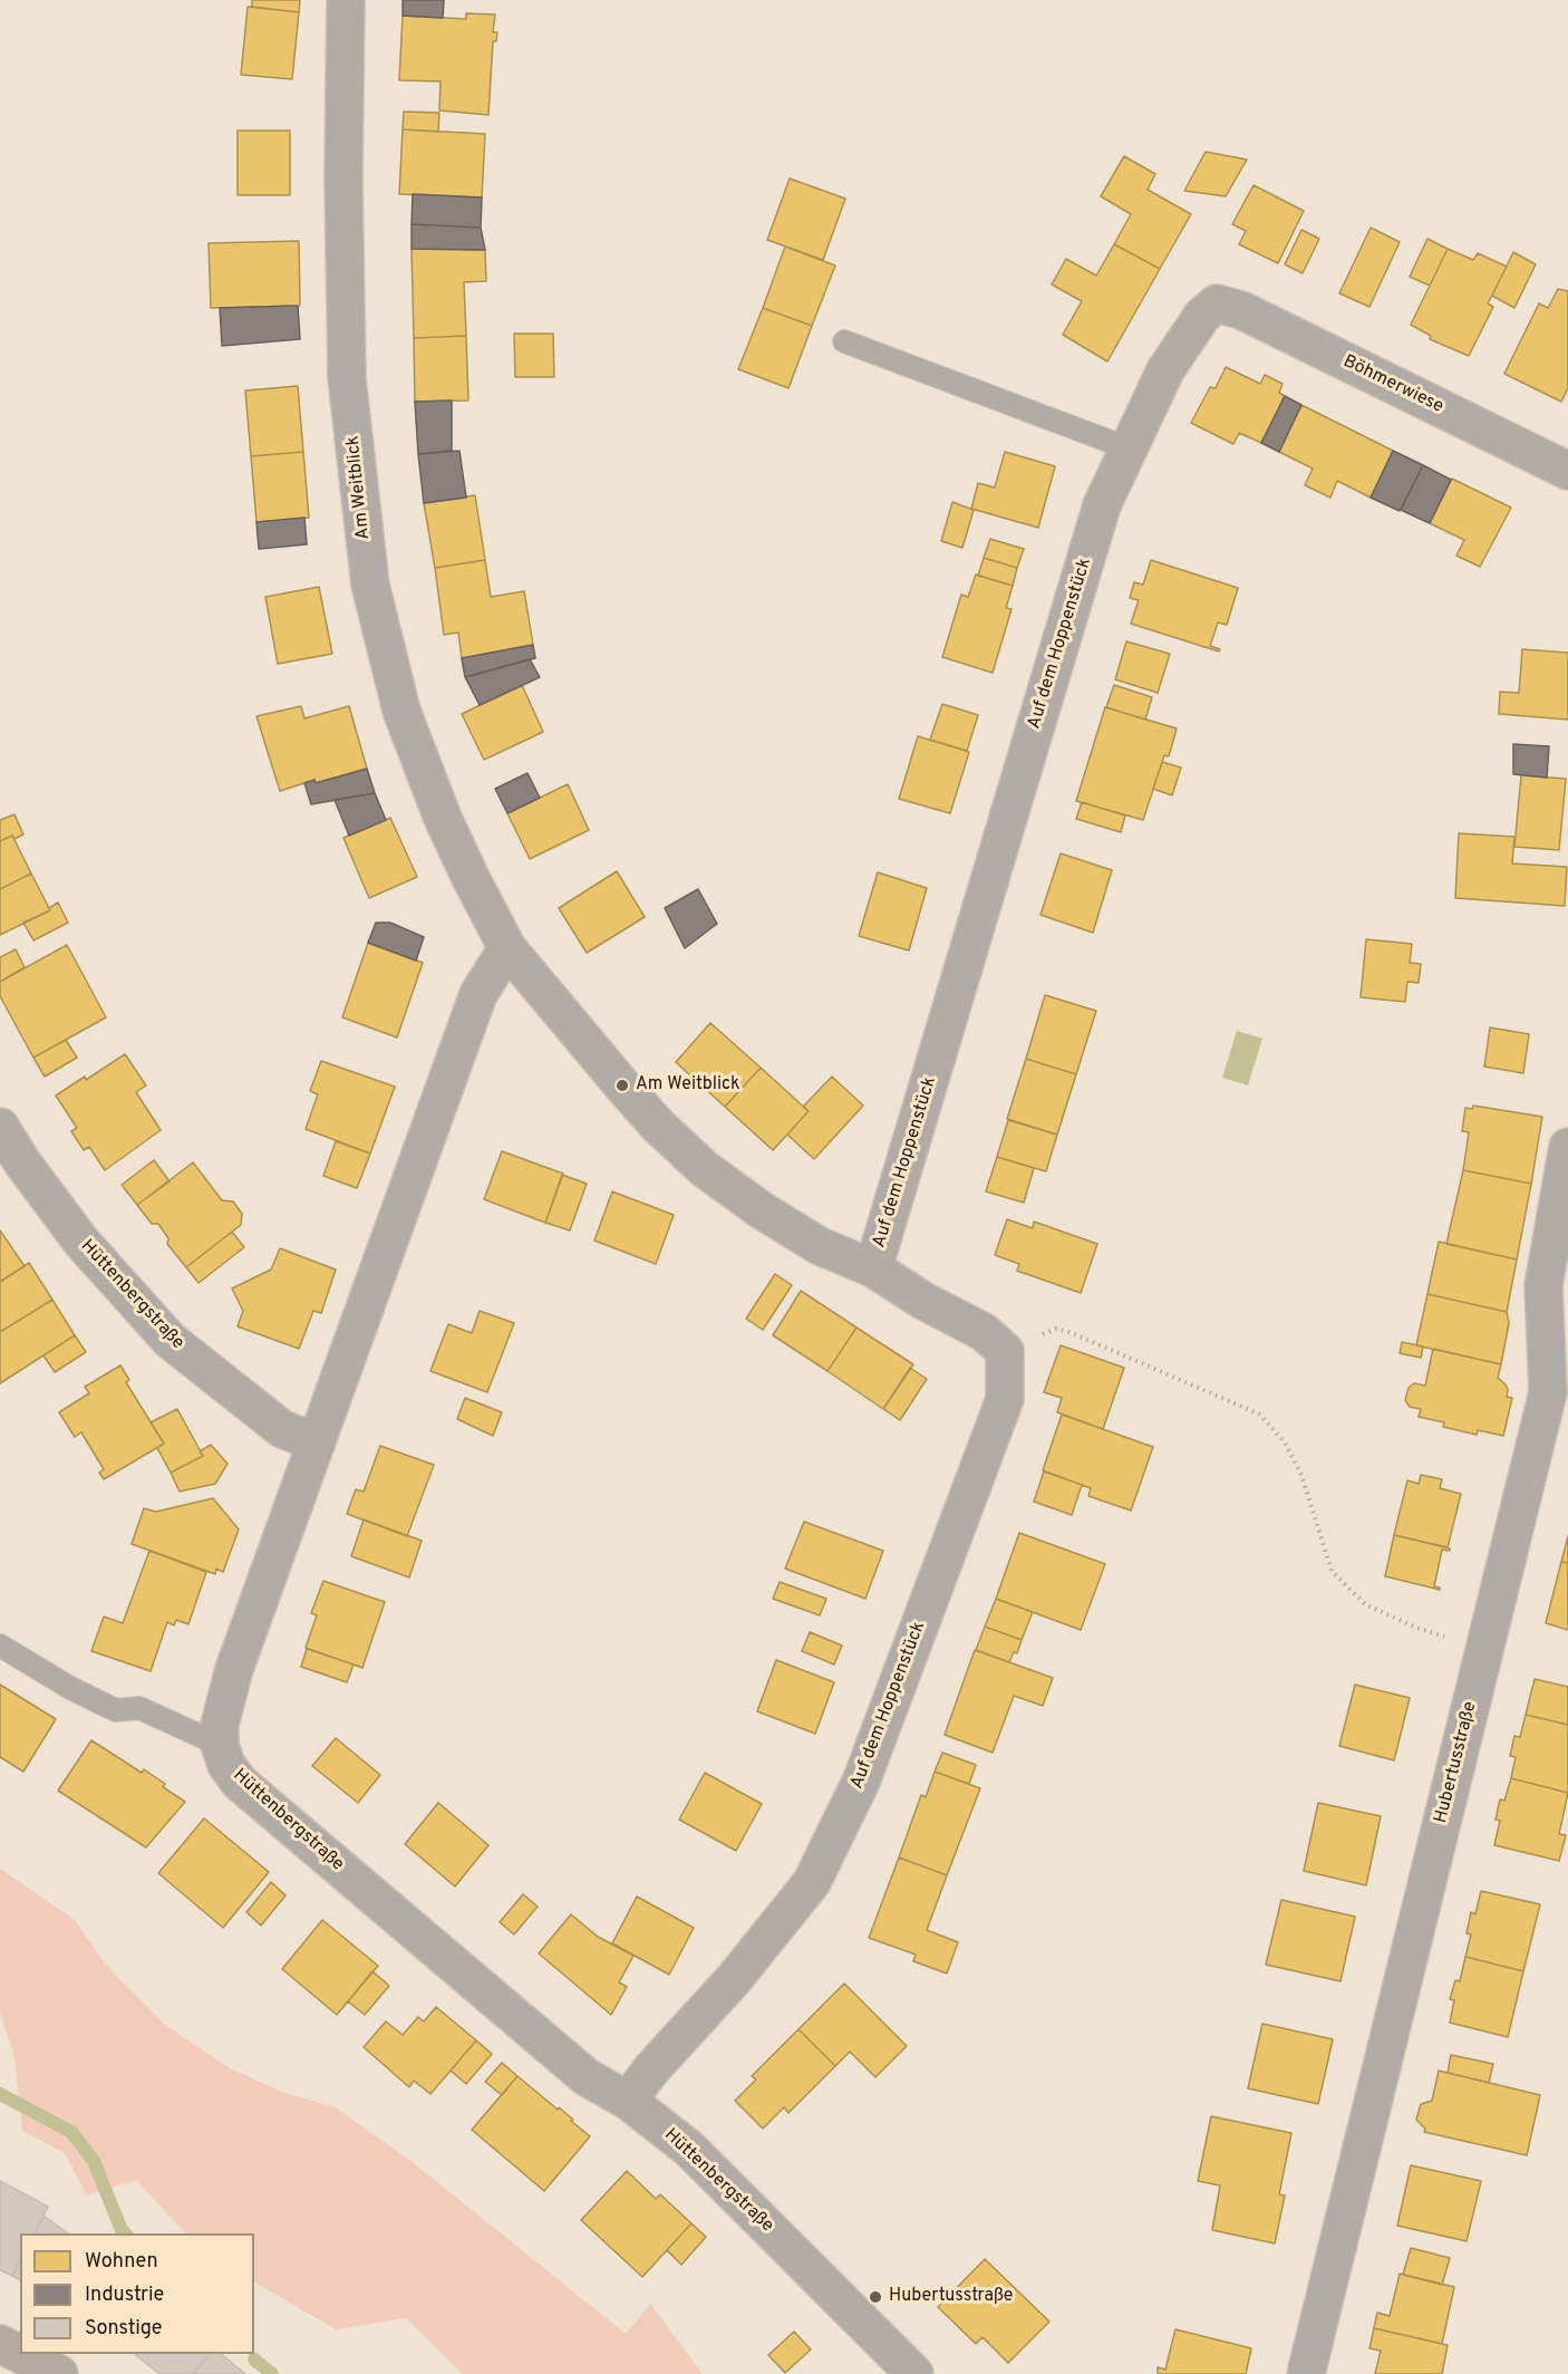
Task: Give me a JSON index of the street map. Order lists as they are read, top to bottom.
{
  "streets": {
    "street": [
      "Böhmerwiese",
      "Am Weitblick",
      "Auf dem Hoppenstück",
      "Hüttenbergstraße",
      "Hubertusstraße"
    ]
  },
  "crossings": [
    ["Böhmerwiese", "Auf dem Hoppenstück"],
    ["Am Weitblick", "Auf dem Hoppenstück"],
    ["Auf dem Hoppenstück", "Hüttenbergstraße"]
  ],
  "places": ["Am Weitblick", "Hubertusstraße"],
  "legend": ["Wohnen", "Industrie", "Sonstige"]
}
